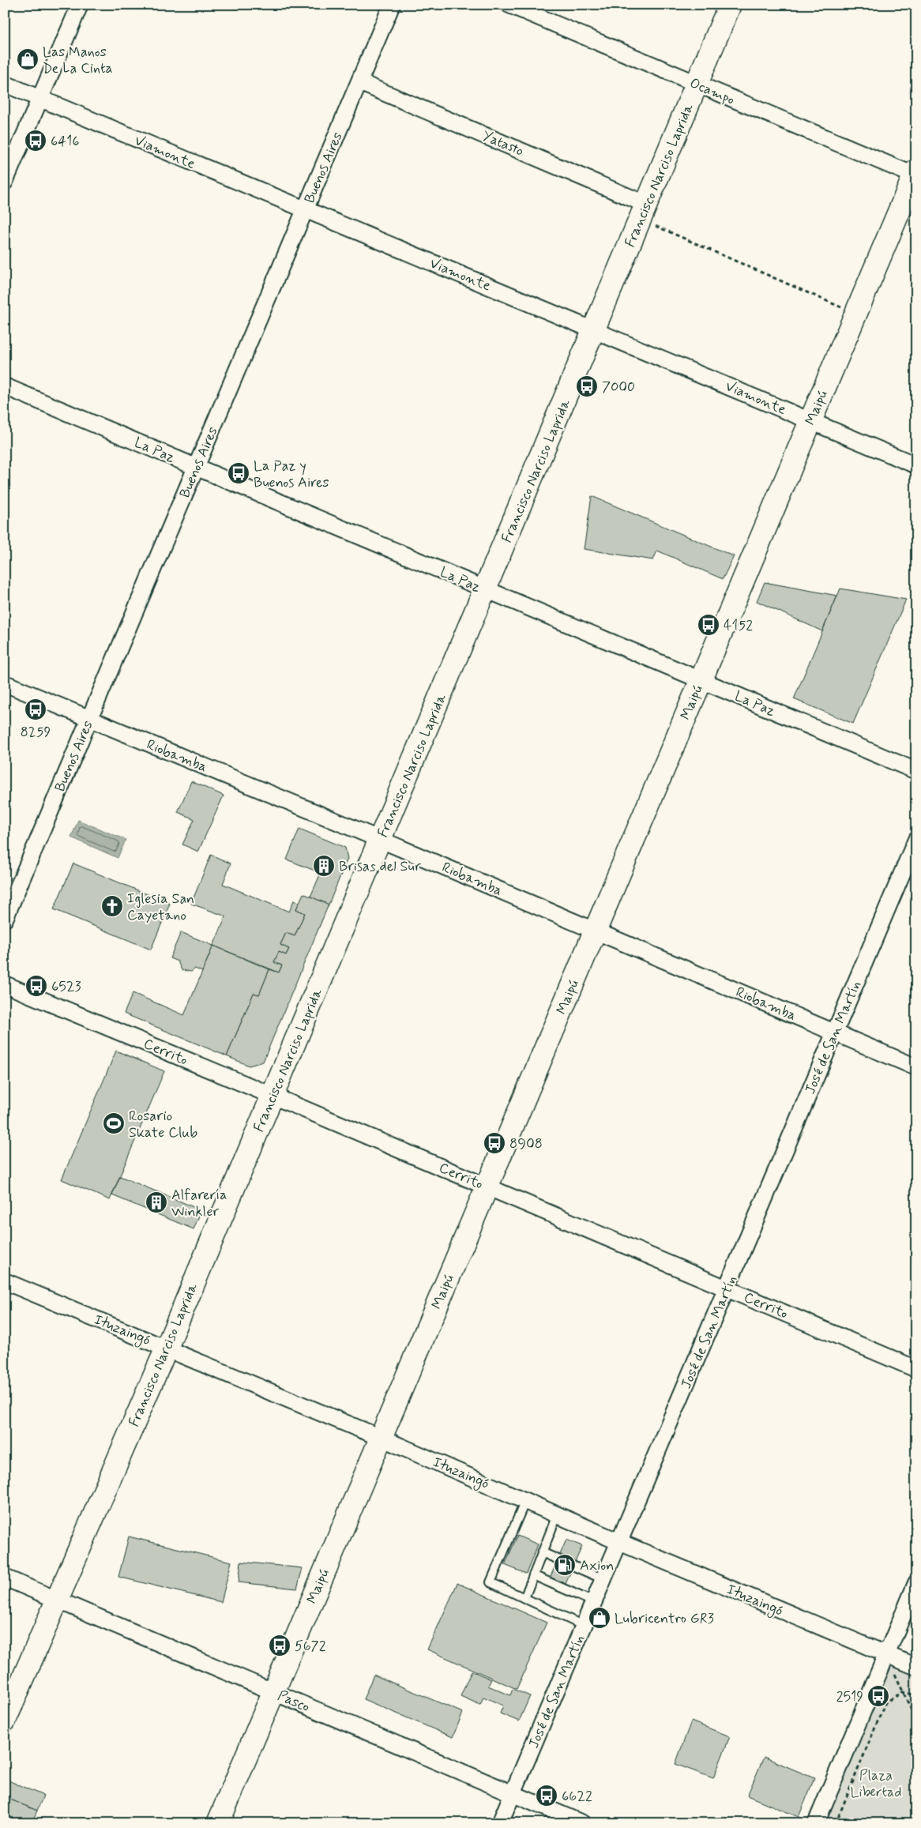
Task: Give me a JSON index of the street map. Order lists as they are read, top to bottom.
{
  "streets": {
    "main road": ["Francisco Narciso Laprida", "Maipú"],
    "street": [
      "Ocampo",
      "Yatasto",
      "Viamonte",
      "Buenos Aires",
      "La Paz",
      "Riobamba",
      "José de San Martín",
      "Cerrito",
      "Ituzaingó",
      "Pasco"
    ]
  },
  "crossings": [
    ["Ocampo", "Francisco Narciso Laprida"],
    ["Ocampo", "Maipú"],
    ["Yatasto", "Buenos Aires"],
    ["Yatasto", "Francisco Narciso Laprida"],
    ["Viamonte", "Buenos Aires"],
    ["Viamonte", "Francisco Narciso Laprida"],
    ["Viamonte", "Maipú"],
    ["Buenos Aires", "La Paz"],
    ["Buenos Aires", "Riobamba"],
    ["Francisco Narciso Laprida", "La Paz"],
    ["Francisco Narciso Laprida", "Riobamba"],
    ["Francisco Narciso Laprida", "Cerrito"],
    ["Francisco Narciso Laprida", "Ituzaingó"],
    ["Francisco Narciso Laprida", "Pasco"],
    ["Maipú", "La Paz"],
    ["Maipú", "Riobamba"],
    ["Maipú", "Cerrito"],
    ["Maipú", "Ituzaingó"],
    ["Maipú", "Pasco"],
    ["Riobamba", "José de San Martín"],
    ["José de San Martín", "Cerrito"],
    ["José de San Martín", "Ituzaingó"],
    ["José de San Martín", "Pasco"]
  ],
  "parks": ["Plaza Libertad"],
  "places": {
    "shop": ["Las Manos De La Cinta", "Lubricentro GR3"],
    "bus stop": [
      "6416",
      "7000",
      "La Paz y Buenos Aires",
      "4152",
      "8259",
      "6523",
      "8908",
      "5672",
      "2519",
      "6622"
    ],
    "building": ["Brisas del Sur", "Alfarería Winkler"],
    "church": ["Iglesia San Cayetano"],
    "sports": ["Rosario Skate Club"],
    "fuel station": ["Axion"]
  }
}
